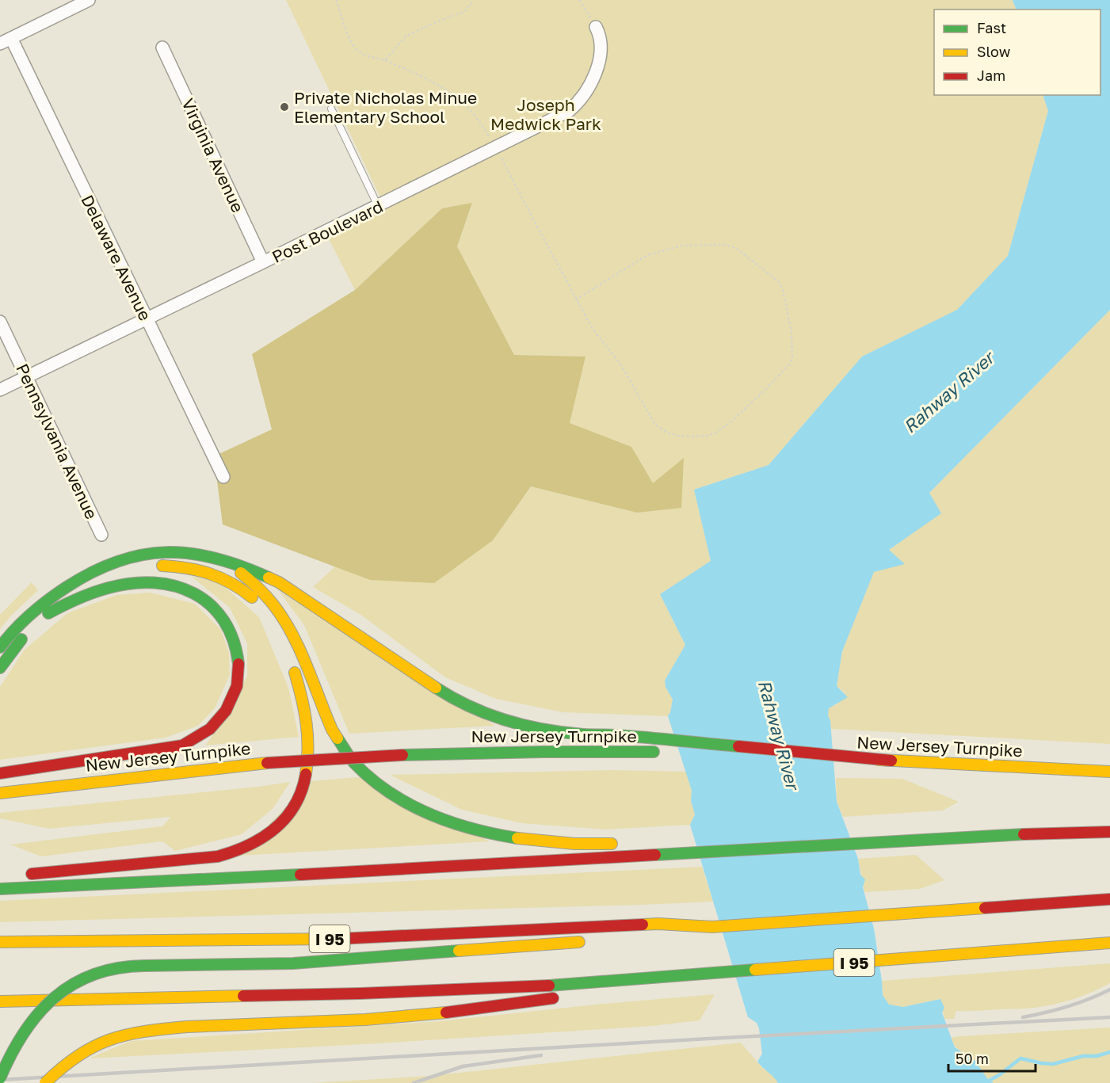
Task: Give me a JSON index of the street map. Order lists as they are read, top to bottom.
{
  "streets": {
    "highway": ["New Jersey Turnpike", "I 95"],
    "street": [
      "Virginia Avenue",
      "Post Boulevard",
      "Delaware Avenue",
      "Pennsylvania Avenue"
    ]
  },
  "crossings": [
    ["Virginia Avenue", "Post Boulevard"],
    ["Post Boulevard", "Delaware Avenue"],
    ["Post Boulevard", "Pennsylvania Avenue"]
  ],
  "water": ["Rahway River"],
  "parks": ["Joseph Medwick Park"],
  "places": ["Private Nicholas Minue Elementary School"],
  "legend": ["Fast", "Slow", "Jam"],
  "scale_bar": "50 m"
}
